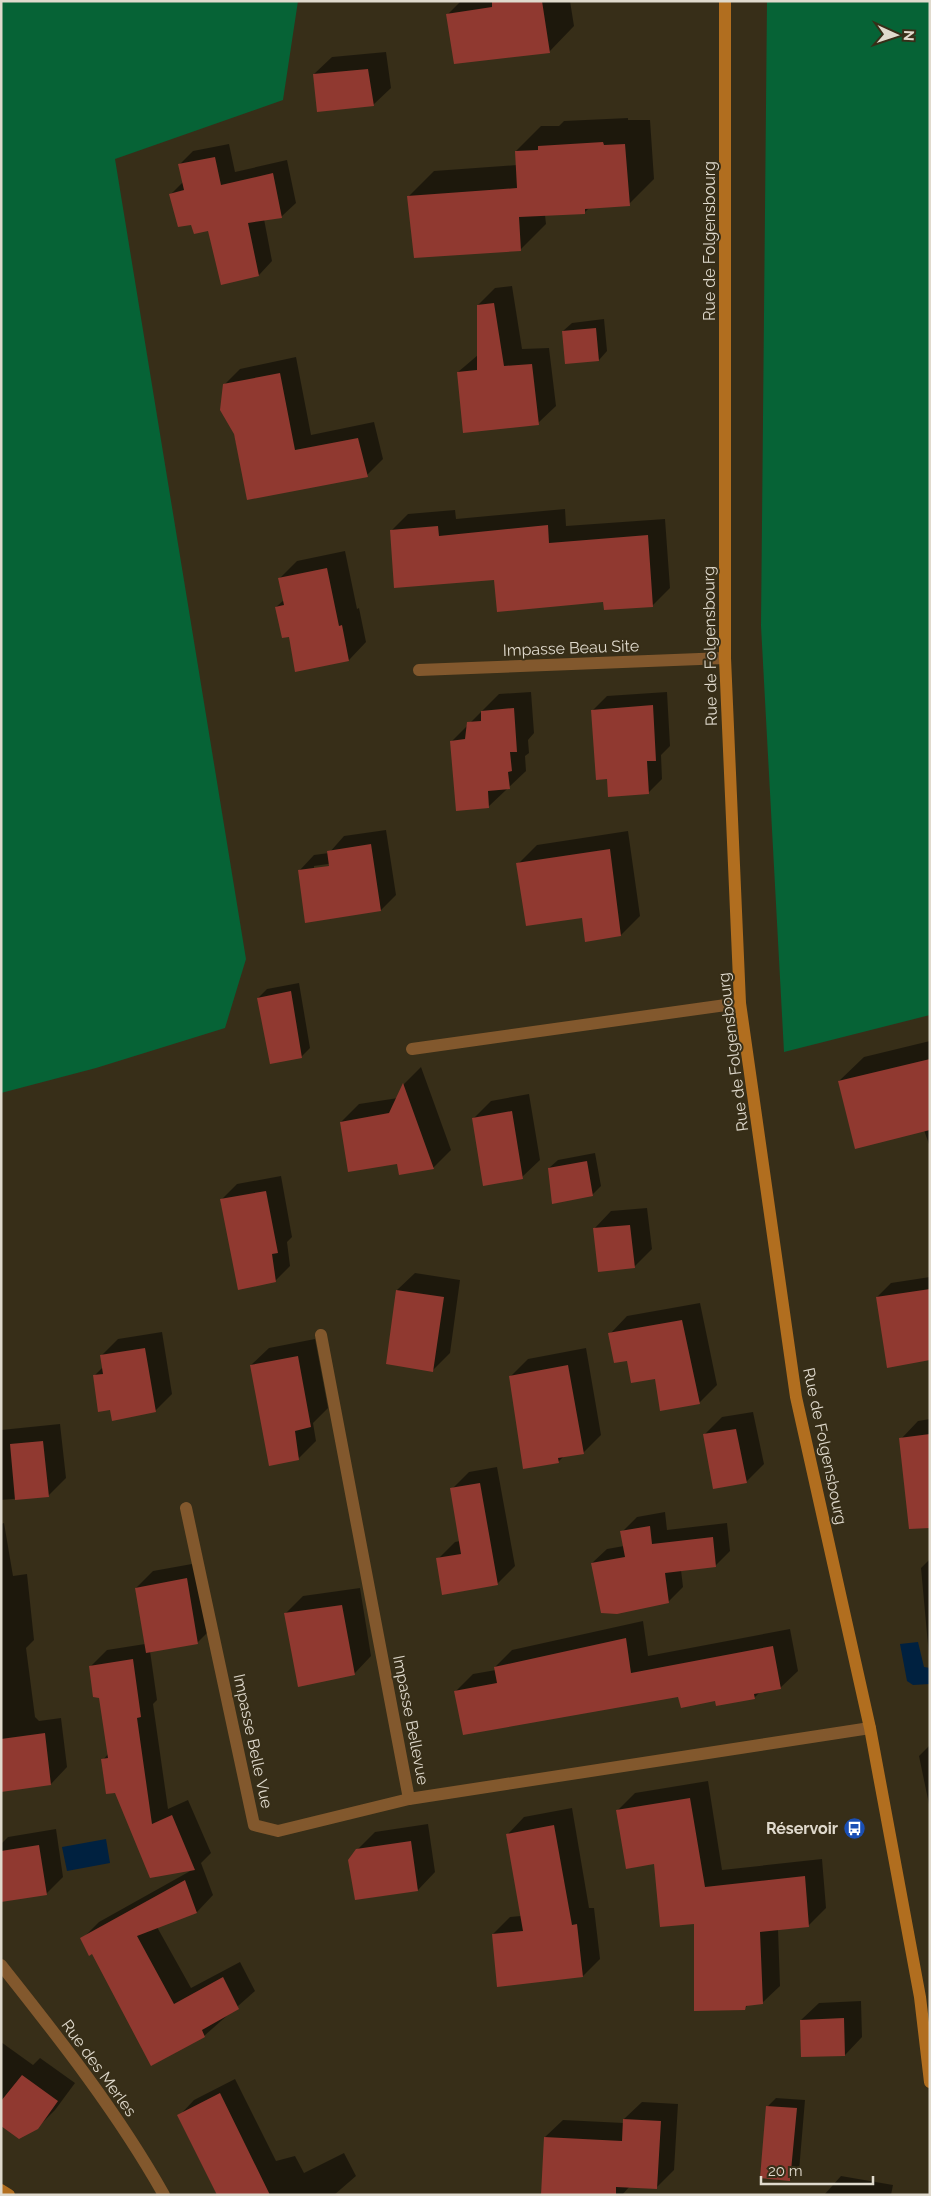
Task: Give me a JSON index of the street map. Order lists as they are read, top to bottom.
{
  "streets": {
    "main road": ["Rue de Folgensbourg"],
    "street": [
      "Impasse Beau Site",
      "Impasse Bellevue",
      "Impasse Belle Vue",
      "Rue des Merles"
    ]
  },
  "crossings": [
    ["Rue de Folgensbourg", "Impasse Beau Site"],
    ["Rue de Folgensbourg", "Impasse Bellevue"],
    ["Impasse Bellevue", "Impasse Belle Vue"]
  ],
  "places": {
    "bus stop": ["Réservoir"]
  },
  "scale_bar": "20 m",
  "north": "right"
}
